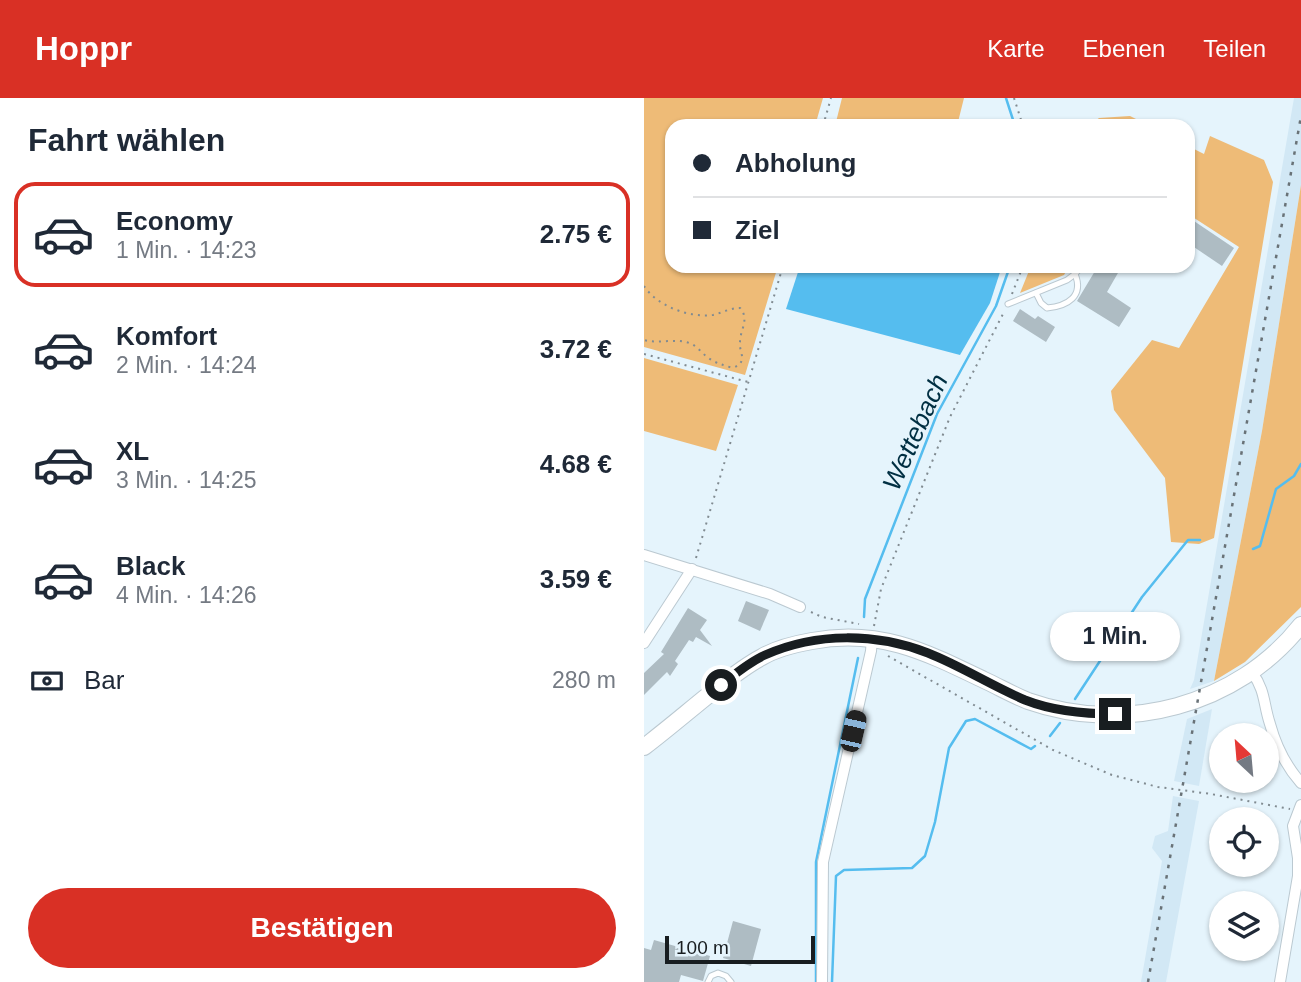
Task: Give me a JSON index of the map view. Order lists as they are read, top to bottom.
{
  "water": ["Wettebach"],
  "scale_bar": "100 m",
  "north": "top left",
  "page": {
    "header": "Hoppr",
    "nav": ["Karte", "Ebenen", "Teilen"],
    "heading": "Fahrt wählen",
    "banner": ["Abholung", "Ziel"],
    "list": [
      {
        "name": "Economy",
        "note": "1 Min. · 14:23",
        "value": "2.75 €"
      },
      {
        "name": "Komfort",
        "note": "2 Min. · 14:24",
        "value": "3.72 €"
      },
      {
        "name": "XL",
        "note": "3 Min. · 14:25",
        "value": "4.68 €"
      },
      {
        "name": "Black",
        "note": "4 Min. · 14:26",
        "value": "3.59 €"
      }
    ],
    "bubble": "1 Min.",
    "pay": ["Bar", "280 m"],
    "buttons": "Bestätigen",
    "scale": "100 m"
  }
}
